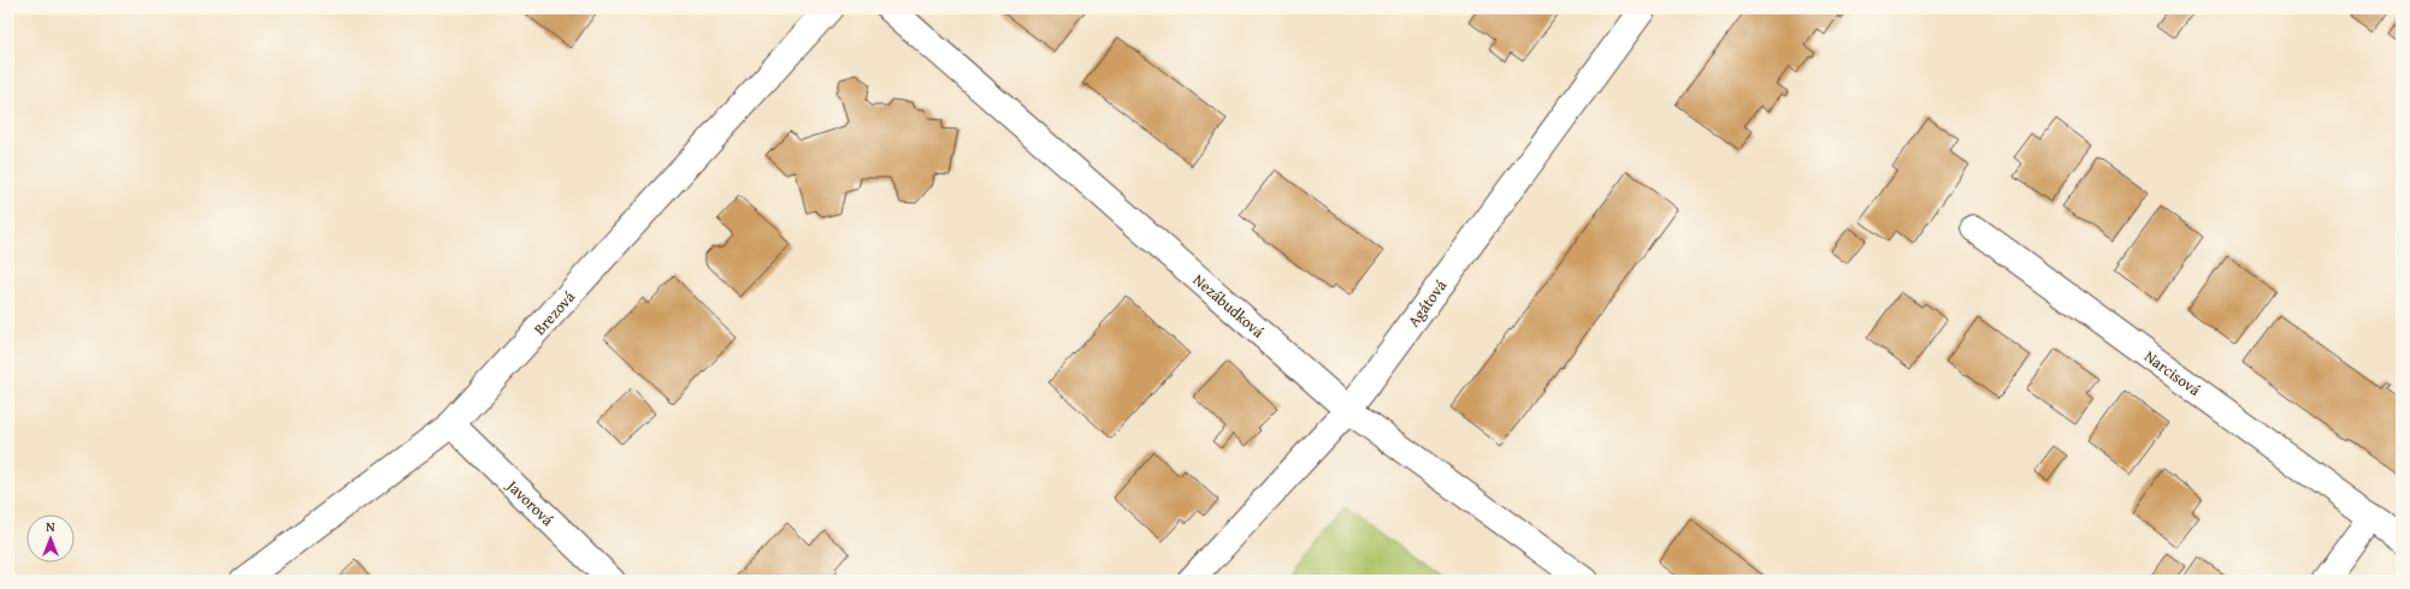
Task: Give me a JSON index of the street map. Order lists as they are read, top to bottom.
{
  "streets": {
    "street": [
      "Agátová",
      "Nezábudková",
      "Brezová",
      "Narcisová",
      "Javorová"
    ]
  },
  "crossings": [
    ["Agátová", "Nezábudková"],
    ["Brezová", "Javorová"]
  ],
  "north": "top"
}
